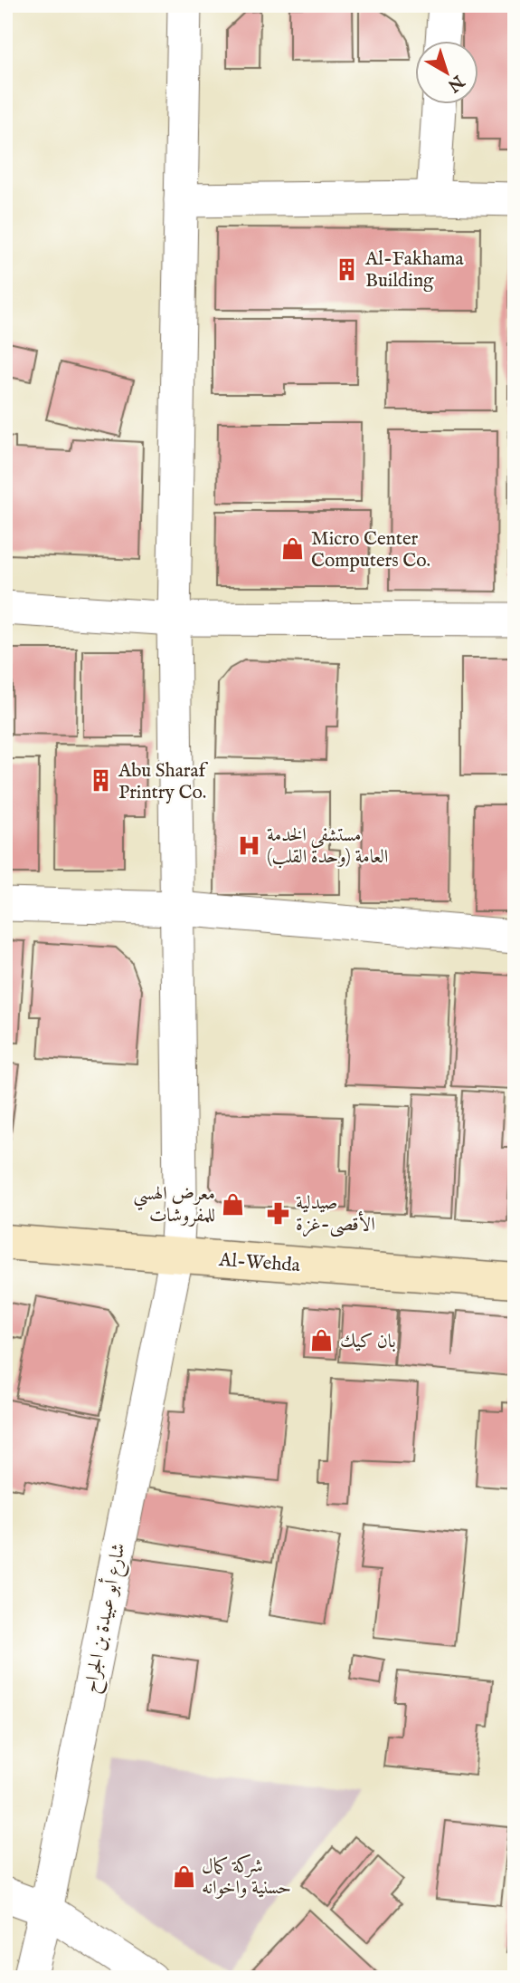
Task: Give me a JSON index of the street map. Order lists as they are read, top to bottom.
{
  "streets": {
    "main road": ["Al-Wehda"],
    "street": ["شارع أبو عبيدة بن الجراح"]
  },
  "crossings": [
    ["Al-Wehda", "شارع أبو عبيدة بن الجراح"]
  ],
  "places": {
    "building": ["Al-Fakhama Building", "Abu Sharaf Printry Co."],
    "shop": [
      "Micro Center Computers Co.",
      "معرض الهسي للمفروشات",
      "بان كيك",
      "شركة كمال حسنية واخوانه"
    ],
    "hospital": ["مستشفى الخدمة العامة (وحدة القلب)"],
    "pharmacy": ["صيدلية الأقصى-غزة"]
  },
  "north": "bottom right"
}
